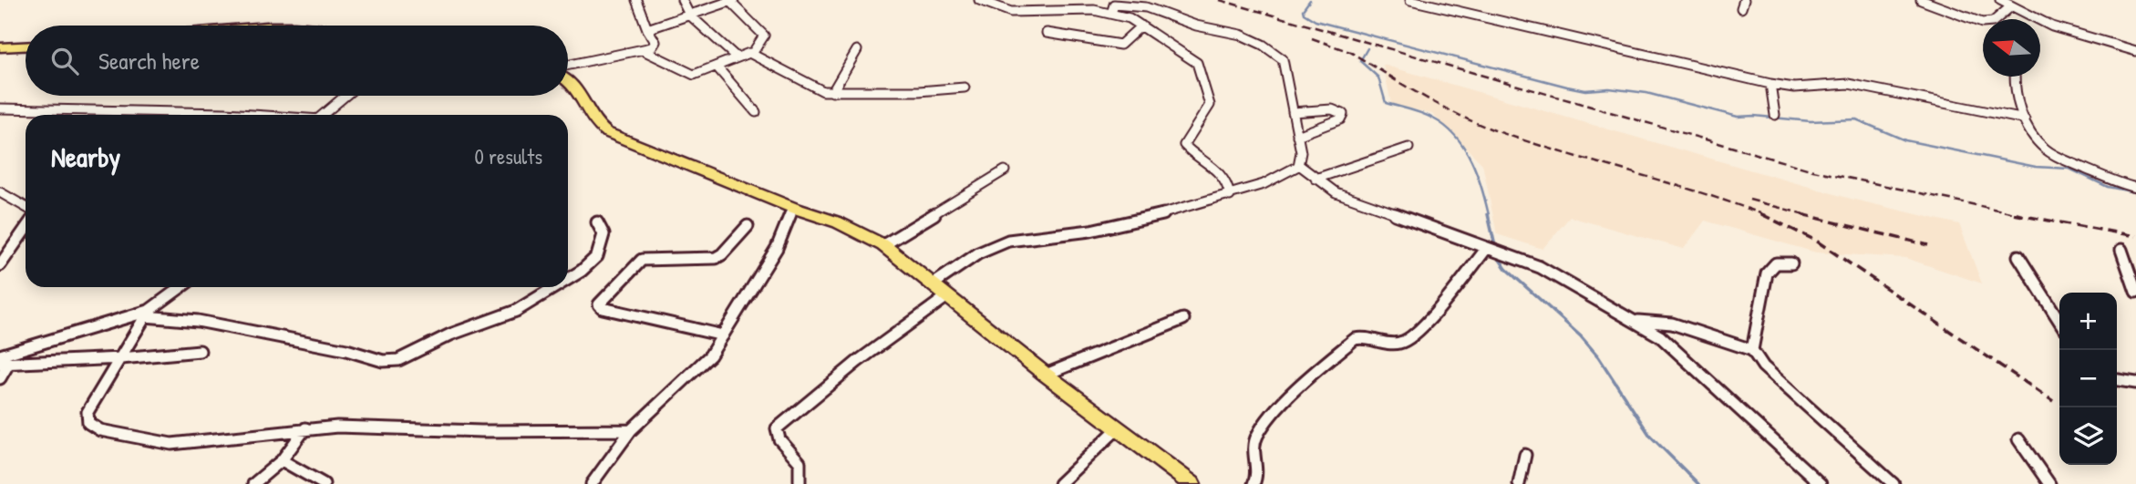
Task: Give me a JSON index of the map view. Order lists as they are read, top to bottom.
{
  "north": "left",
  "page": {
    "search": "Search here",
    "heading": ["Nearby", "0 results"],
    "map_buttons": ["+", "−"]
  }
}
